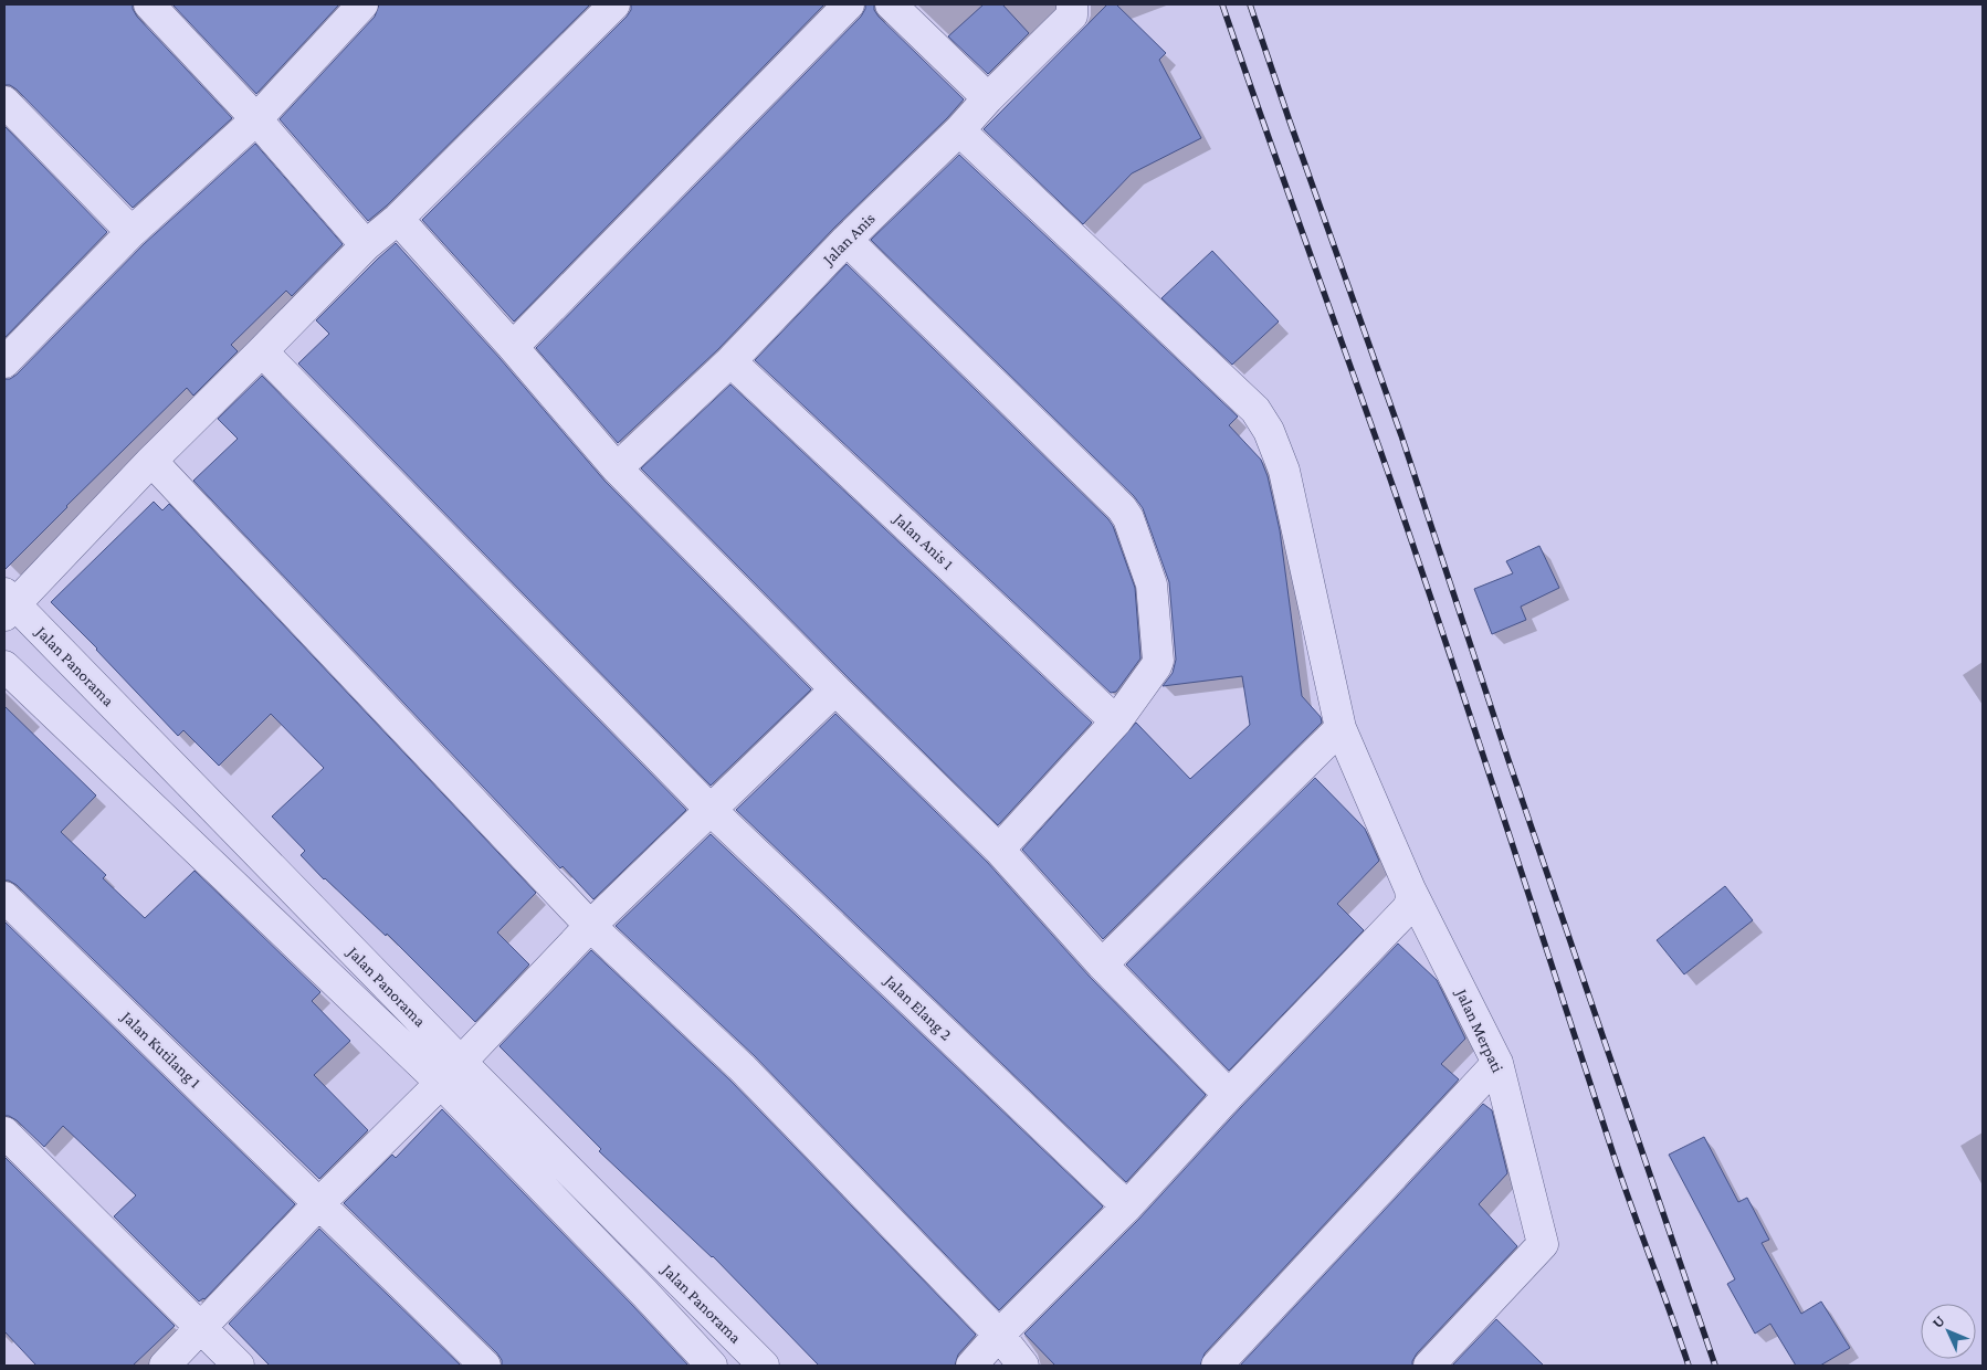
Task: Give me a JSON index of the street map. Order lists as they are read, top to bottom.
{
  "streets": {
    "street": [
      "Jalan Anis",
      "Jalan Anis 1",
      "Jalan Panorama",
      "Jalan Elang 2",
      "Jalan Merpati",
      "Jalan Kutilang 1"
    ]
  },
  "crossings": [
    ["Jalan Anis", "Jalan Anis 1"],
    ["Jalan Anis", "Jalan Merpati"]
  ],
  "north": "top left"
}
